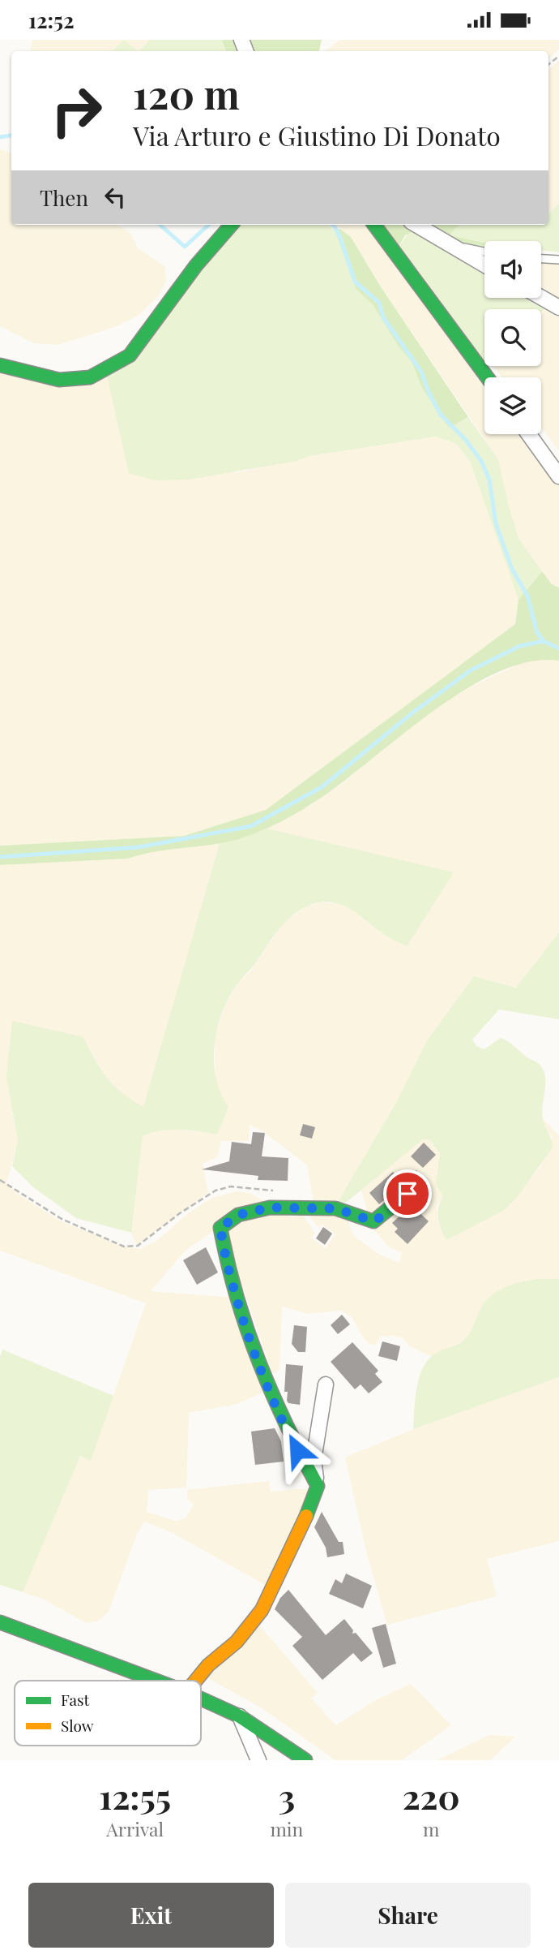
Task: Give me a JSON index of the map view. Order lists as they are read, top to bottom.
{
  "legend": ["Fast", "Slow"],
  "page": {
    "status": "12:52",
    "turn": ["120 m", "Via Arturo e Giustino Di Donato"],
    "then": "Then",
    "eta": [
      "12:55",
      "Arrival",
      "3",
      "min",
      "220",
      "m"
    ],
    "buttons": ["Exit", "Share"]
  }
}
